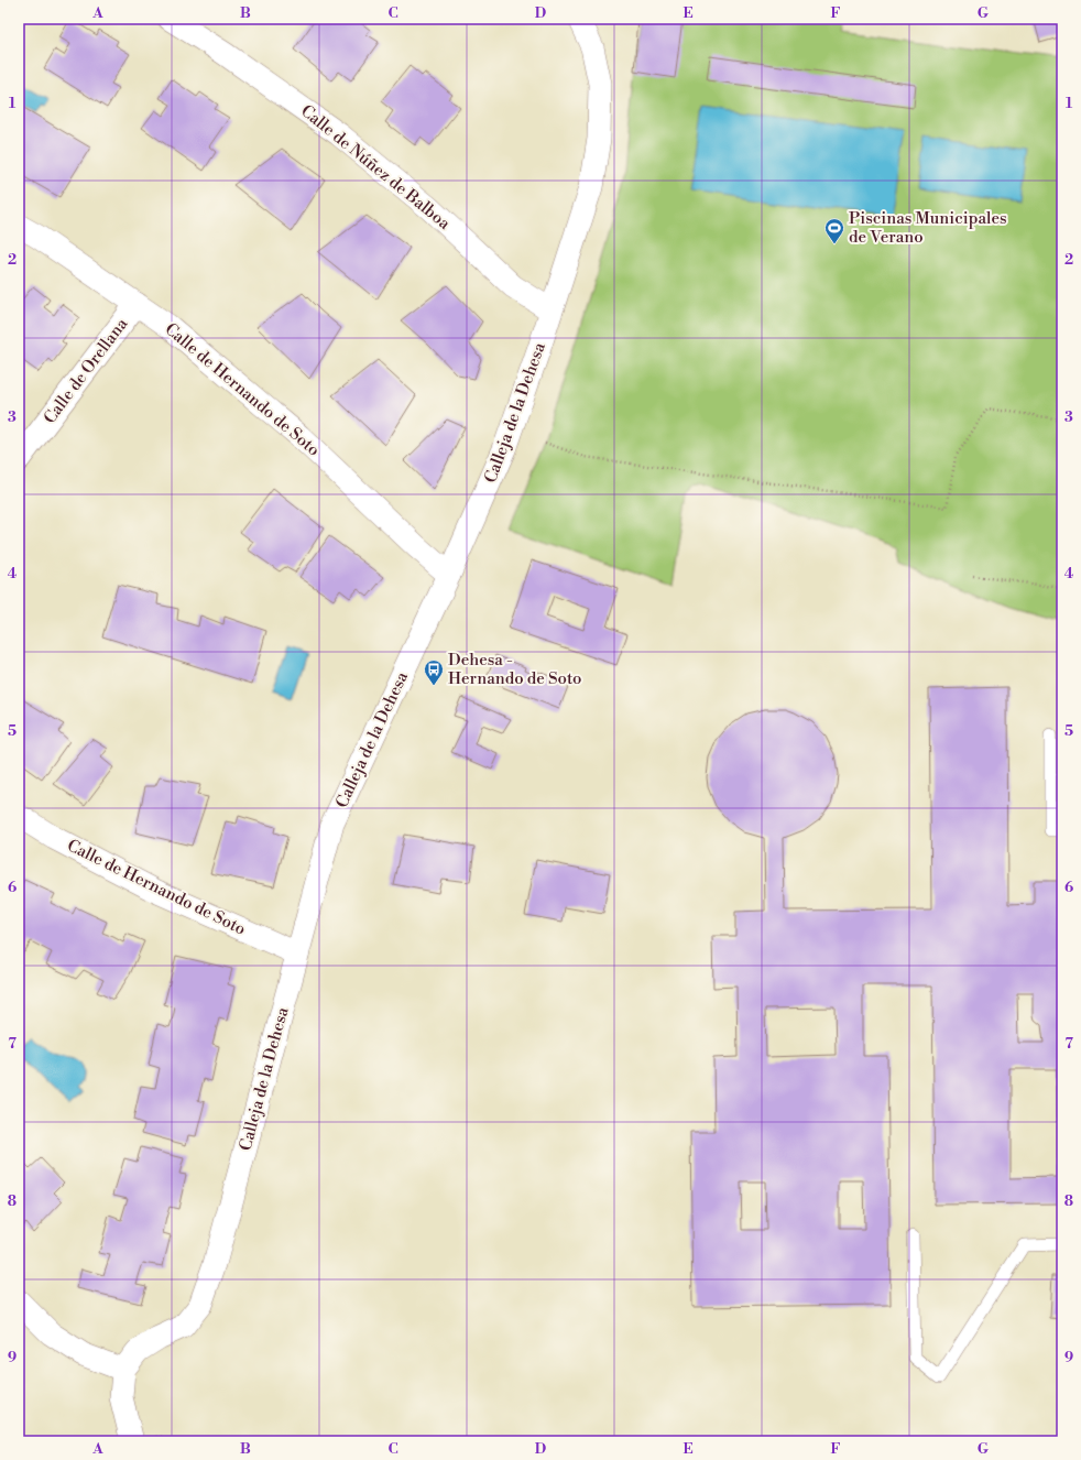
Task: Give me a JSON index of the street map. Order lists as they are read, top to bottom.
{
  "streets": {
    "street": [
      "Calle de Núñez de Balboa",
      "Calle de Orellana",
      "Calle de Hernando de Soto",
      "Calleja de la Dehesa"
    ]
  },
  "crossings": [
    ["Calle de Núñez de Balboa", "Calleja de la Dehesa"],
    ["Calle de Orellana", "Calle de Hernando de Soto"],
    ["Calle de Hernando de Soto", "Calleja de la Dehesa"]
  ],
  "places": {
    "sports": ["Piscinas Municipales de Verano"],
    "bus stop": ["Dehesa - Hernando de Soto"]
  },
  "grid": {
    "columns": [
      "A",
      "B",
      "C",
      "D",
      "E",
      "F",
      "G"
    ],
    "rows": [
      "1",
      "2",
      "3",
      "4",
      "5",
      "6",
      "7",
      "8",
      "9"
    ]
  }
}
